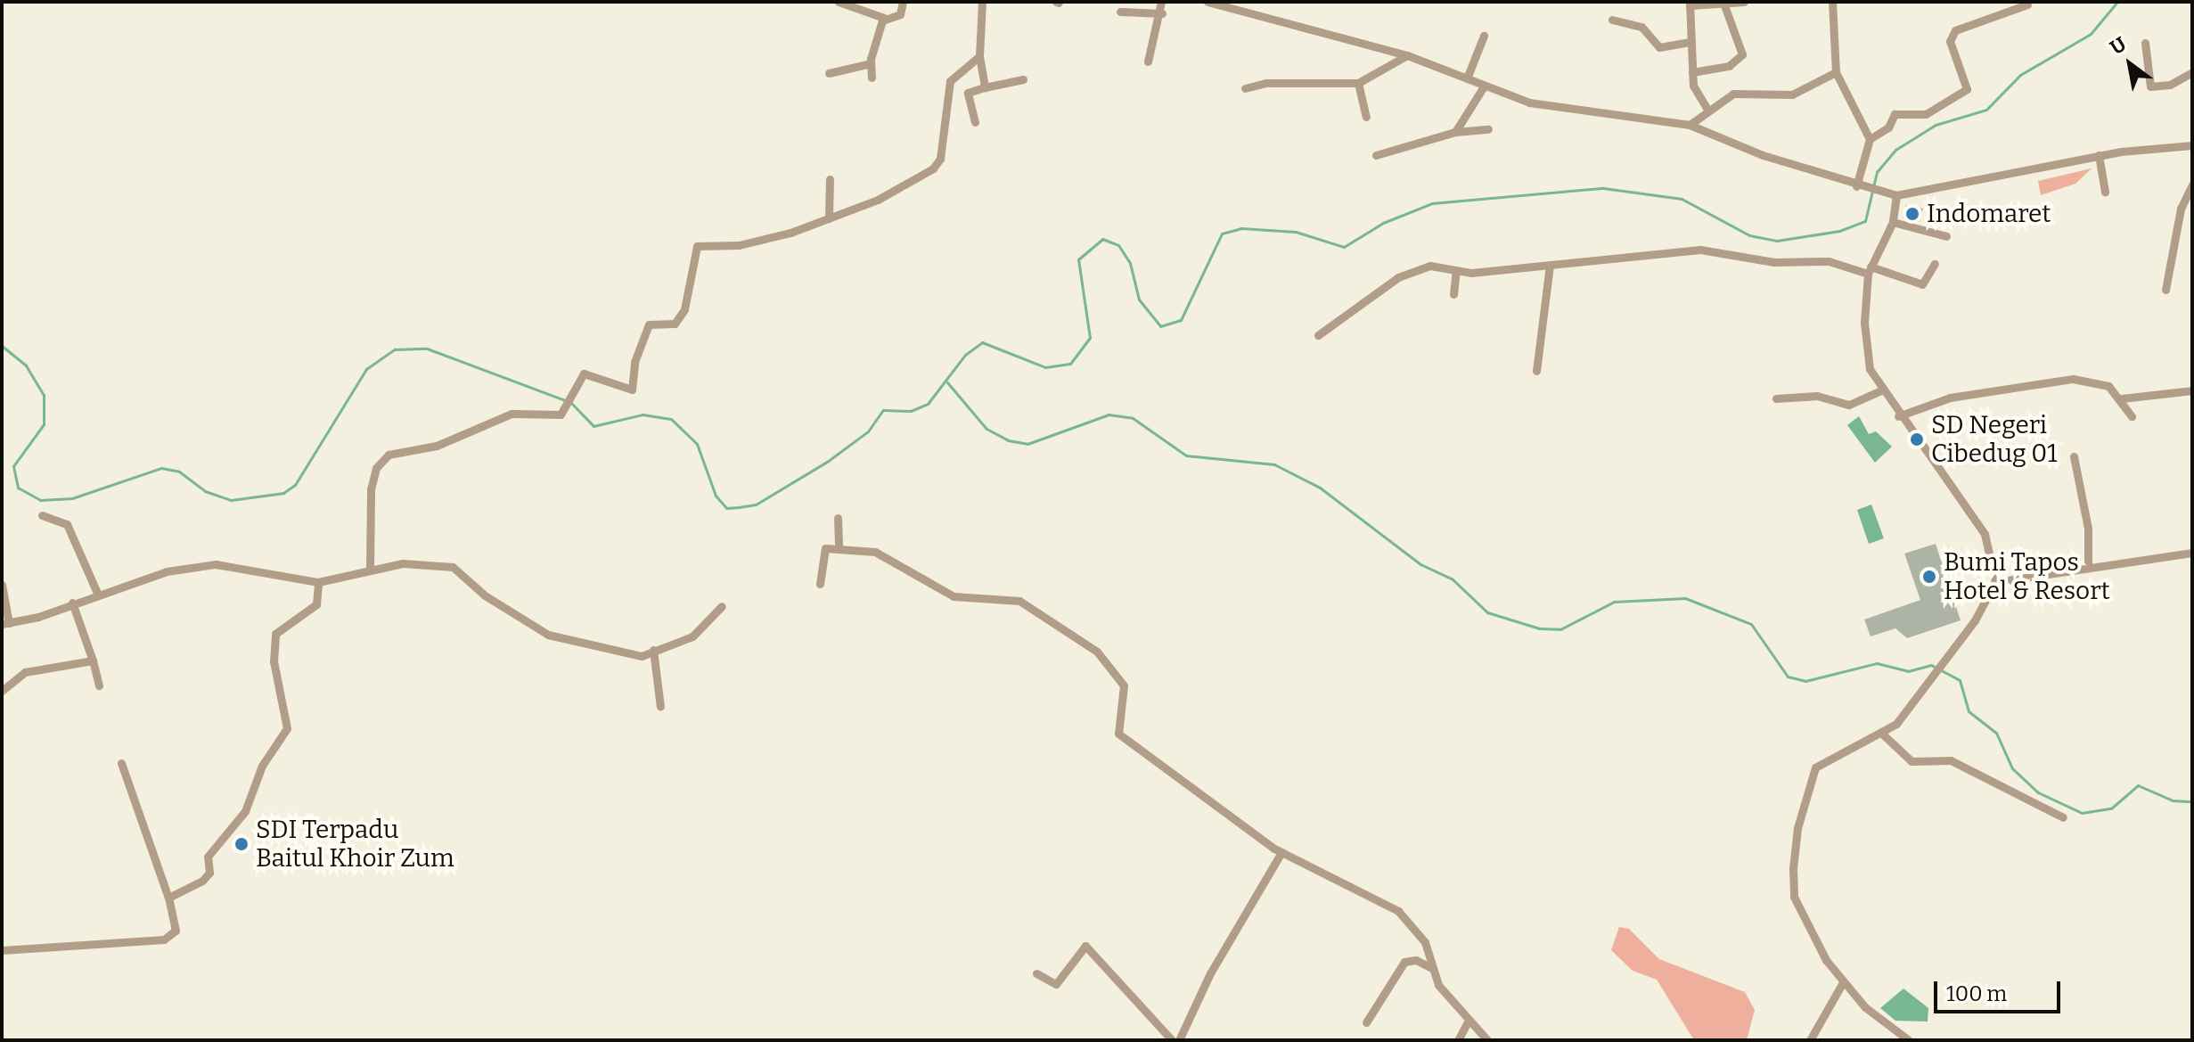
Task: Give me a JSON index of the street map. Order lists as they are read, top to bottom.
{
  "places": [
    "Indomaret",
    "SD Negeri Cibedug 01",
    "Bumi Tapos Hotel & Resort",
    "SDI Terpadu Baitul Khoir Zum"
  ],
  "scale_bar": "100 m",
  "north": "top left"
}
